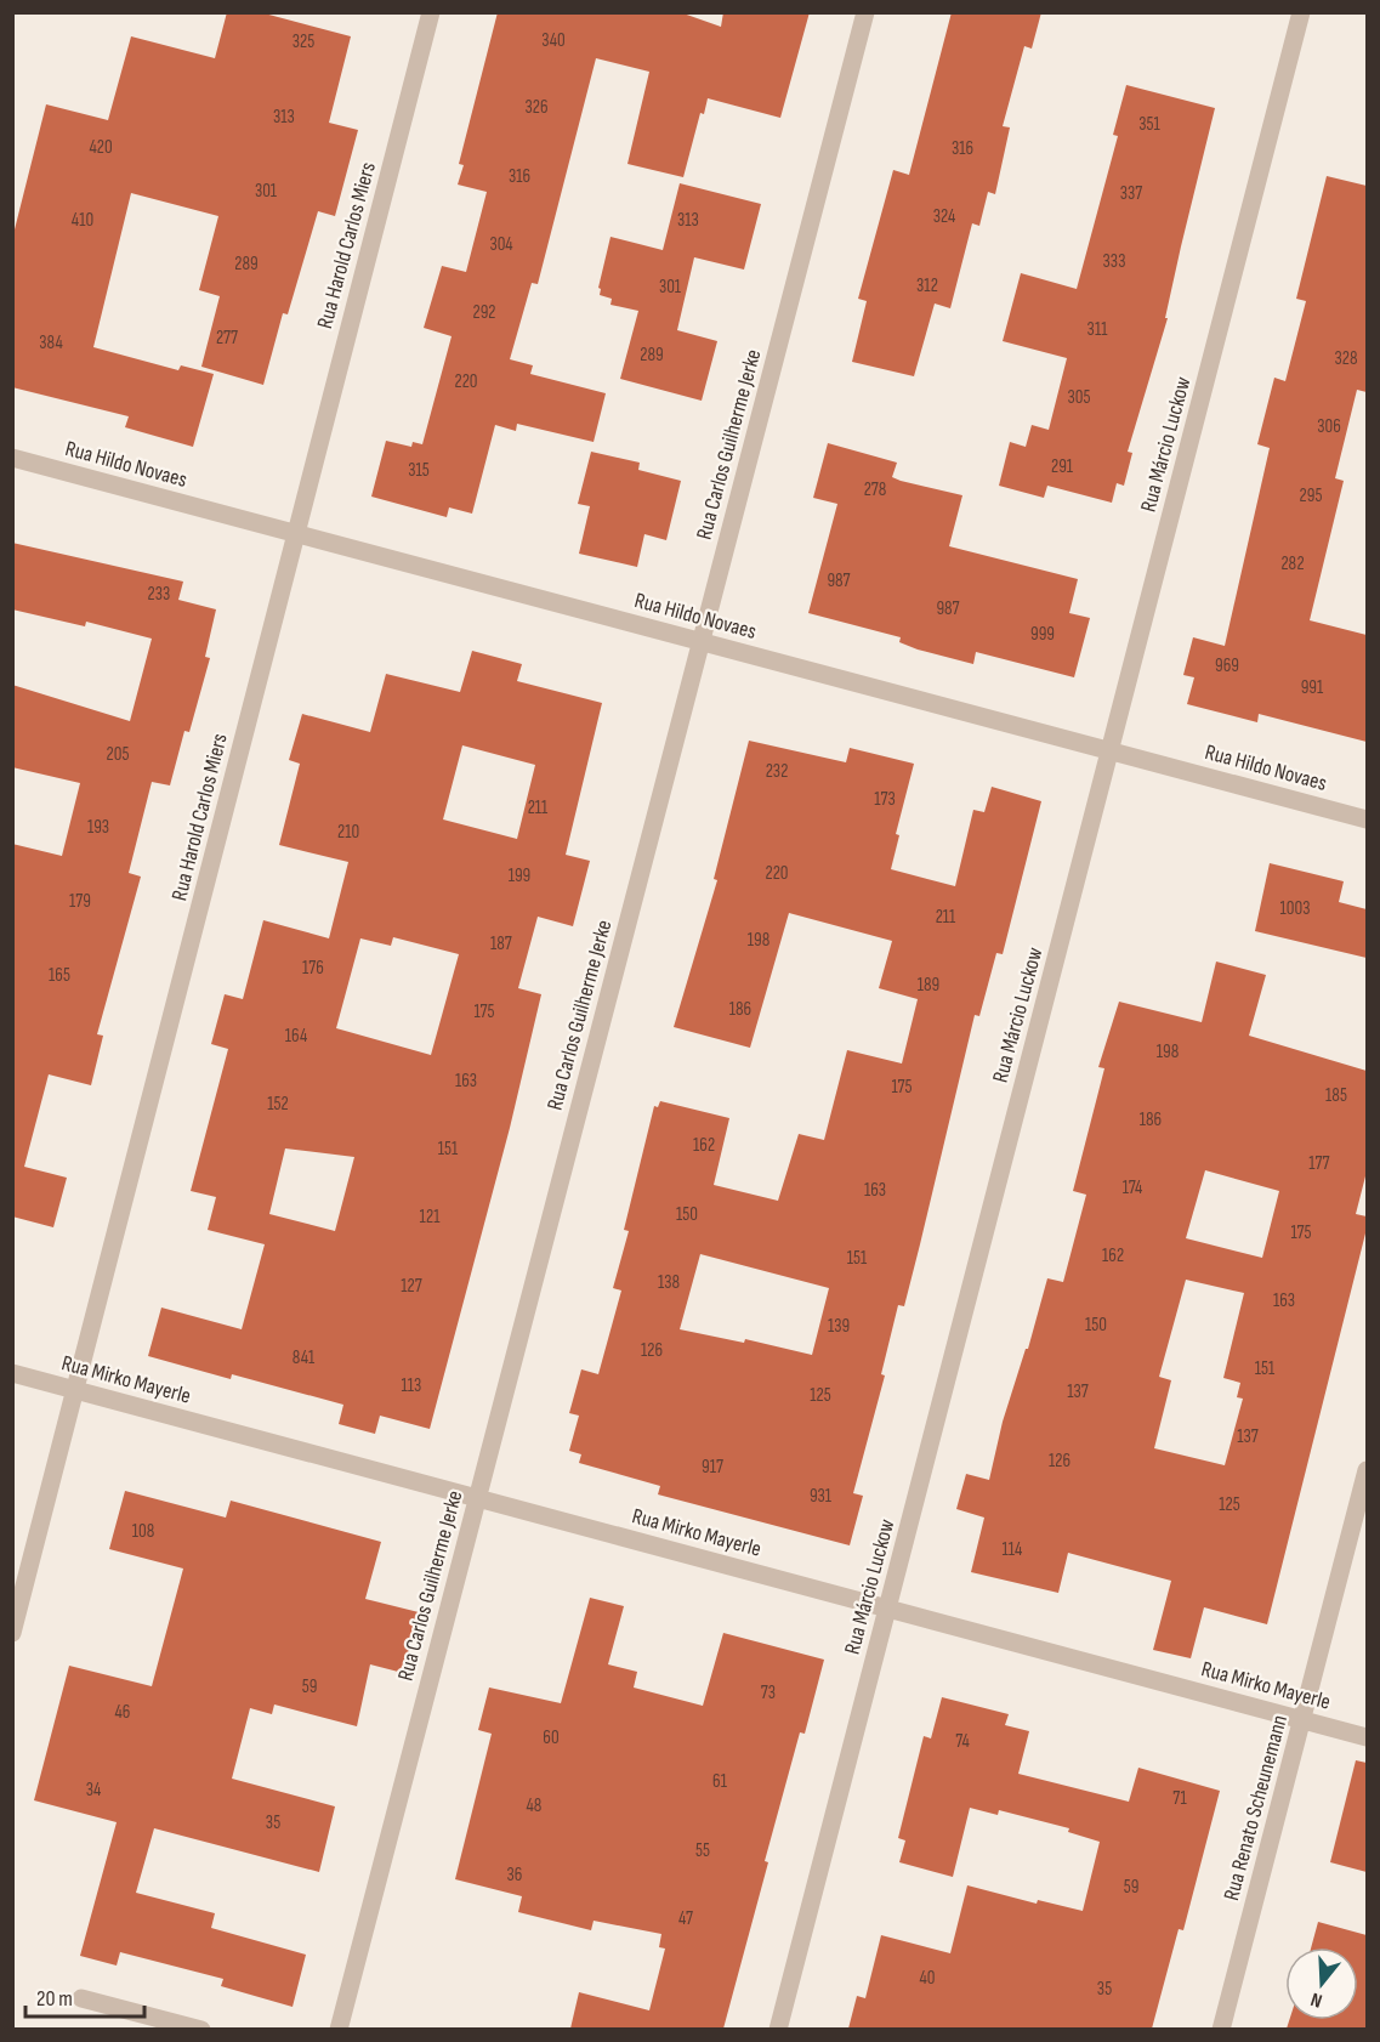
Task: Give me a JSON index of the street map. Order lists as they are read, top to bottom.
{
  "streets": {
    "street": [
      "Rua Harold Carlos Miers",
      "Rua Carlos Guilherme Jerke",
      "Rua Márcio Luckow",
      "Rua Hildo Novaes",
      "Rua Mirko Mayerle",
      "Rua Renato Scheunemann"
    ]
  },
  "crossings": [
    ["Rua Harold Carlos Miers", "Rua Hildo Novaes"],
    ["Rua Harold Carlos Miers", "Rua Mirko Mayerle"],
    ["Rua Carlos Guilherme Jerke", "Rua Hildo Novaes"],
    ["Rua Carlos Guilherme Jerke", "Rua Mirko Mayerle"],
    ["Rua Márcio Luckow", "Rua Hildo Novaes"],
    ["Rua Márcio Luckow", "Rua Mirko Mayerle"],
    ["Rua Mirko Mayerle", "Rua Renato Scheunemann"]
  ],
  "house_numbers": [
    "340",
    "325",
    "326",
    "313",
    "351",
    "420",
    "316",
    "316",
    "301",
    "337",
    "324",
    "410",
    "313",
    "304",
    "333",
    "289",
    "312",
    "301",
    "292",
    "311",
    "277",
    "384",
    "289",
    "328",
    "220",
    "305",
    "306",
    "291",
    "315",
    "278",
    "295",
    "282",
    "987",
    "233",
    "987",
    "999",
    "969",
    "991",
    "205",
    "232",
    "173",
    "211",
    "193",
    "210",
    "220",
    "199",
    "179",
    "1003",
    "211",
    "198",
    "187",
    "176",
    "165",
    "189",
    "186",
    "175",
    "164",
    "198",
    "163",
    "175",
    "185",
    "152",
    "186",
    "162",
    "151",
    "177",
    "174",
    "163",
    "150",
    "121",
    "175",
    "162",
    "151",
    "138",
    "127",
    "163",
    "150",
    "139",
    "126",
    "841",
    "151",
    "113",
    "137",
    "125",
    "137",
    "126",
    "917",
    "931",
    "125",
    "108",
    "114",
    "59",
    "73",
    "46",
    "60",
    "74",
    "61",
    "34",
    "71",
    "48",
    "35",
    "55",
    "36",
    "59",
    "47",
    "40",
    "35"
  ],
  "scale_bar": "20 m",
  "north": "bottom"
}
